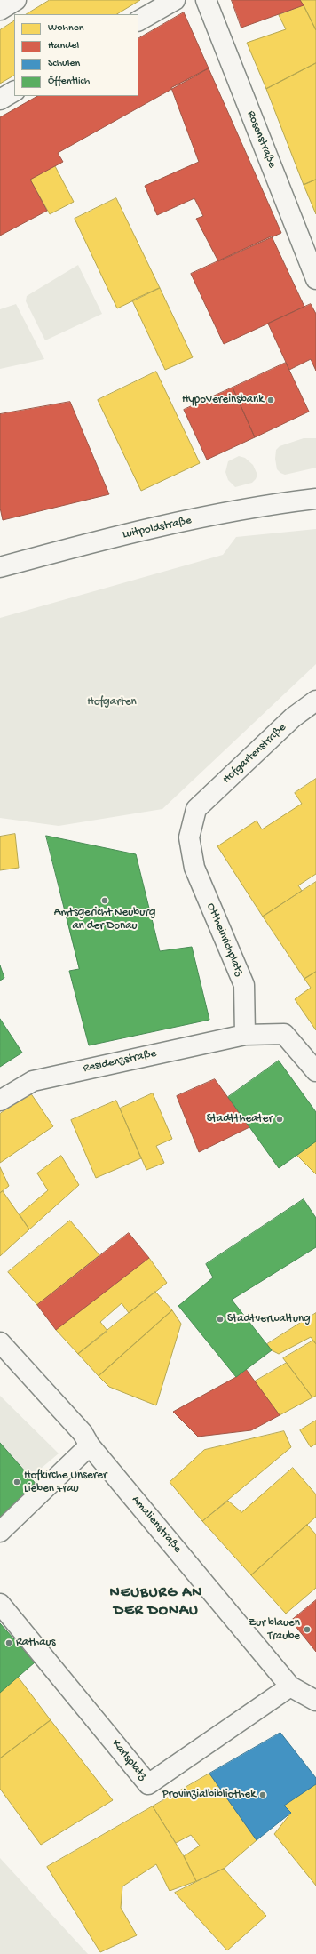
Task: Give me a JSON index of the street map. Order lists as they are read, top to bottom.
{
  "streets": {
    "street": [
      "Rosenstraße",
      "Luitpoldstraße",
      "Hofgartenstraße",
      "Ottheinrichplatz",
      "Residenzstraße",
      "Amalienstraße",
      "Karlsplatz"
    ]
  },
  "crossings": [
    ["Hofgartenstraße", "Ottheinrichplatz"],
    ["Ottheinrichplatz", "Residenzstraße"],
    ["Amalienstraße", "Karlsplatz"]
  ],
  "districts": ["NEUBURG AN DER DONAU"],
  "parks": ["Hofgarten"],
  "places": [
    "HypoVereinsbank",
    "Amtsgericht Neuburg an der Donau",
    "Stadttheater",
    "Stadtverwaltung",
    "Hofkirche Unserer Lieben Frau",
    "Zur blauen Traube",
    "Rathaus",
    "Provinzialbibliothek"
  ],
  "legend": [
    "Wohnen",
    "Handel",
    "Schulen",
    "Öffentlich"
  ]
}
